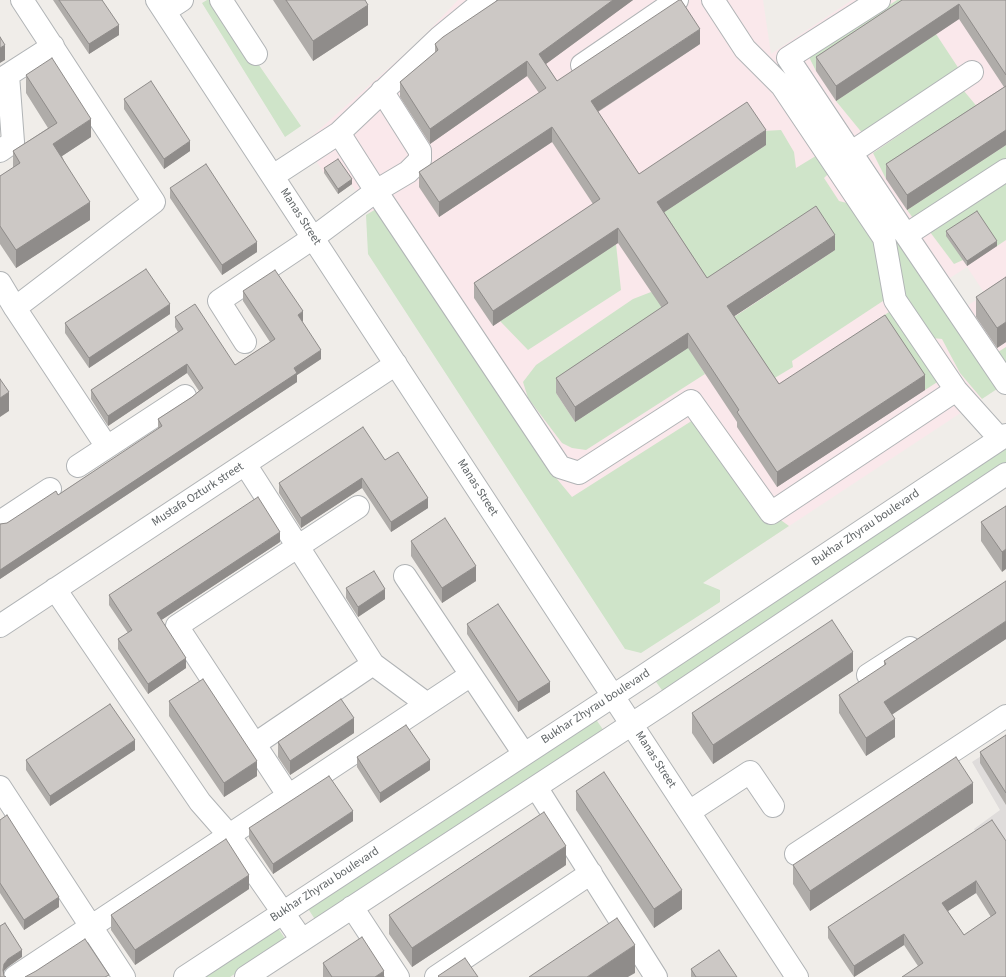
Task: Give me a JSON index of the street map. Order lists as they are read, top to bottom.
{
  "streets": {
    "street": ["Manas Street", "Mustafa Ozturk street", "Bukhar Zhyrau boulevard"]
  },
  "crossings": [
    ["Manas Street", "Mustafa Ozturk street"],
    ["Manas Street", "Bukhar Zhyrau boulevard"]
  ]
}
